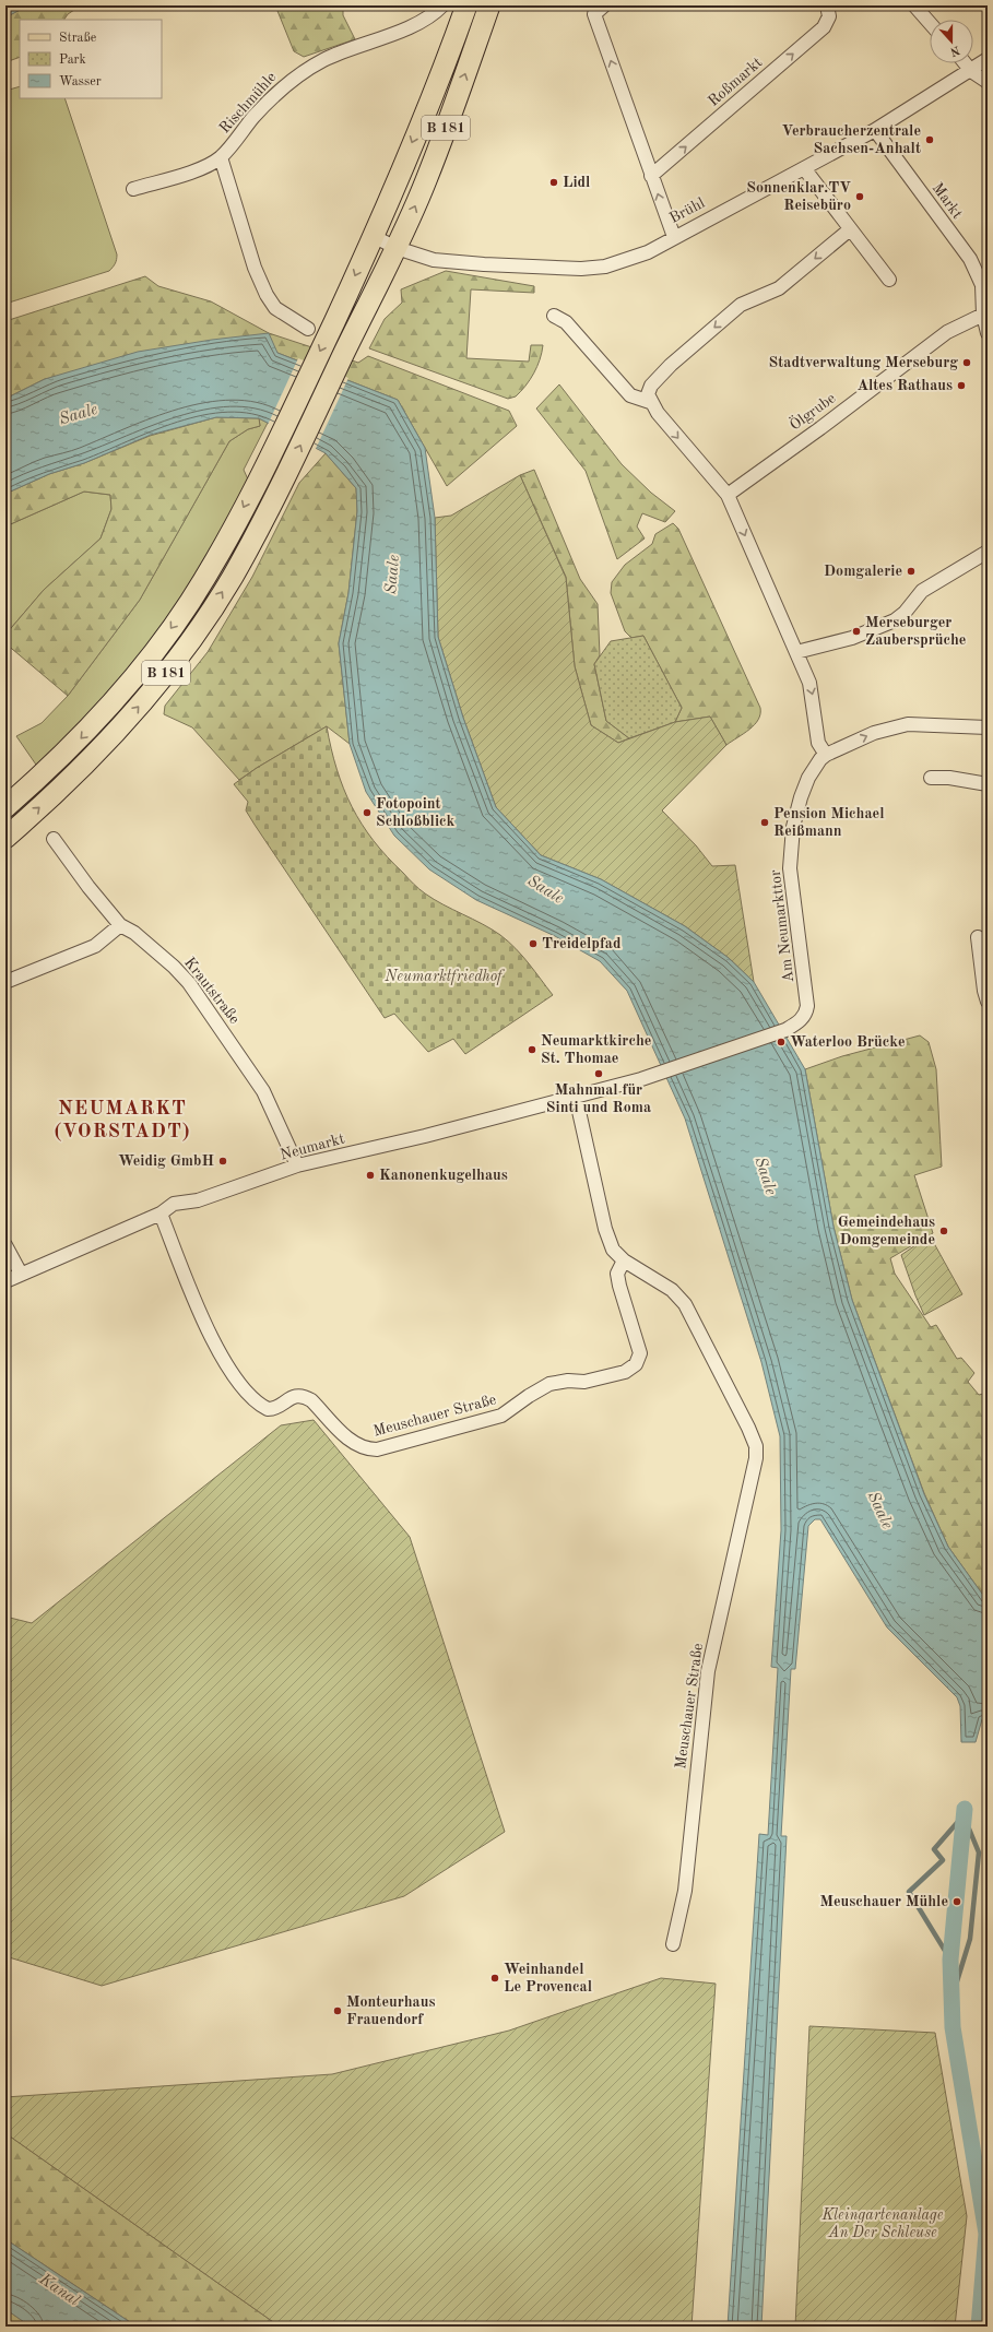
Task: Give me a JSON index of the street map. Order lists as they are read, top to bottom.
{
  "streets": {
    "main road": ["B 181"],
    "street": [
      "Roßmarkt",
      "Rischmühle",
      "Markt",
      "Brühl",
      "Ölgrube",
      "Am Neumarkttor",
      "Krautstraße",
      "Neumarkt",
      "Meuschauer Straße"
    ]
  },
  "crossings": [
    ["B 181", "Brühl"],
    ["Markt", "Brühl"],
    ["Markt", "Ölgrube"],
    ["Am Neumarkttor", "Neumarkt"],
    ["Krautstraße", "Neumarkt"],
    ["Neumarkt", "Meuschauer Straße"]
  ],
  "one_way": ["Roßmarkt"],
  "districts": ["NEUMARKT (VORSTADT)"],
  "water": ["Saale", "Kanal"],
  "parks": ["Neumarktfriedhof", "Kleingartenanlage An Der Schleuse"],
  "places": [
    "Verbraucherzentrale Sachsen-Anhalt",
    "Lidl",
    "Sonnenklar.TV Reisebüro",
    "Stadtverwaltung Merseburg",
    "Altes Rathaus",
    "Domgalerie",
    "Merseburger Zaubersprüche",
    "Fotopoint Schloßblick",
    "Pension Michael Reißmann",
    "Treidelpfad",
    "Waterloo Brücke",
    "Neumarktkirche St. Thomae",
    "Mahnmal für Sinti und Roma",
    "Weidig GmbH",
    "Kanonenkugelhaus",
    "Gemeindehaus Domgemeinde",
    "Meuschauer Mühle",
    "Weinhandel Le Provencal",
    "Monteurhaus Frauendorf"
  ],
  "legend": ["Straße", "Park", "Wasser"],
  "north": "bottom"
}
